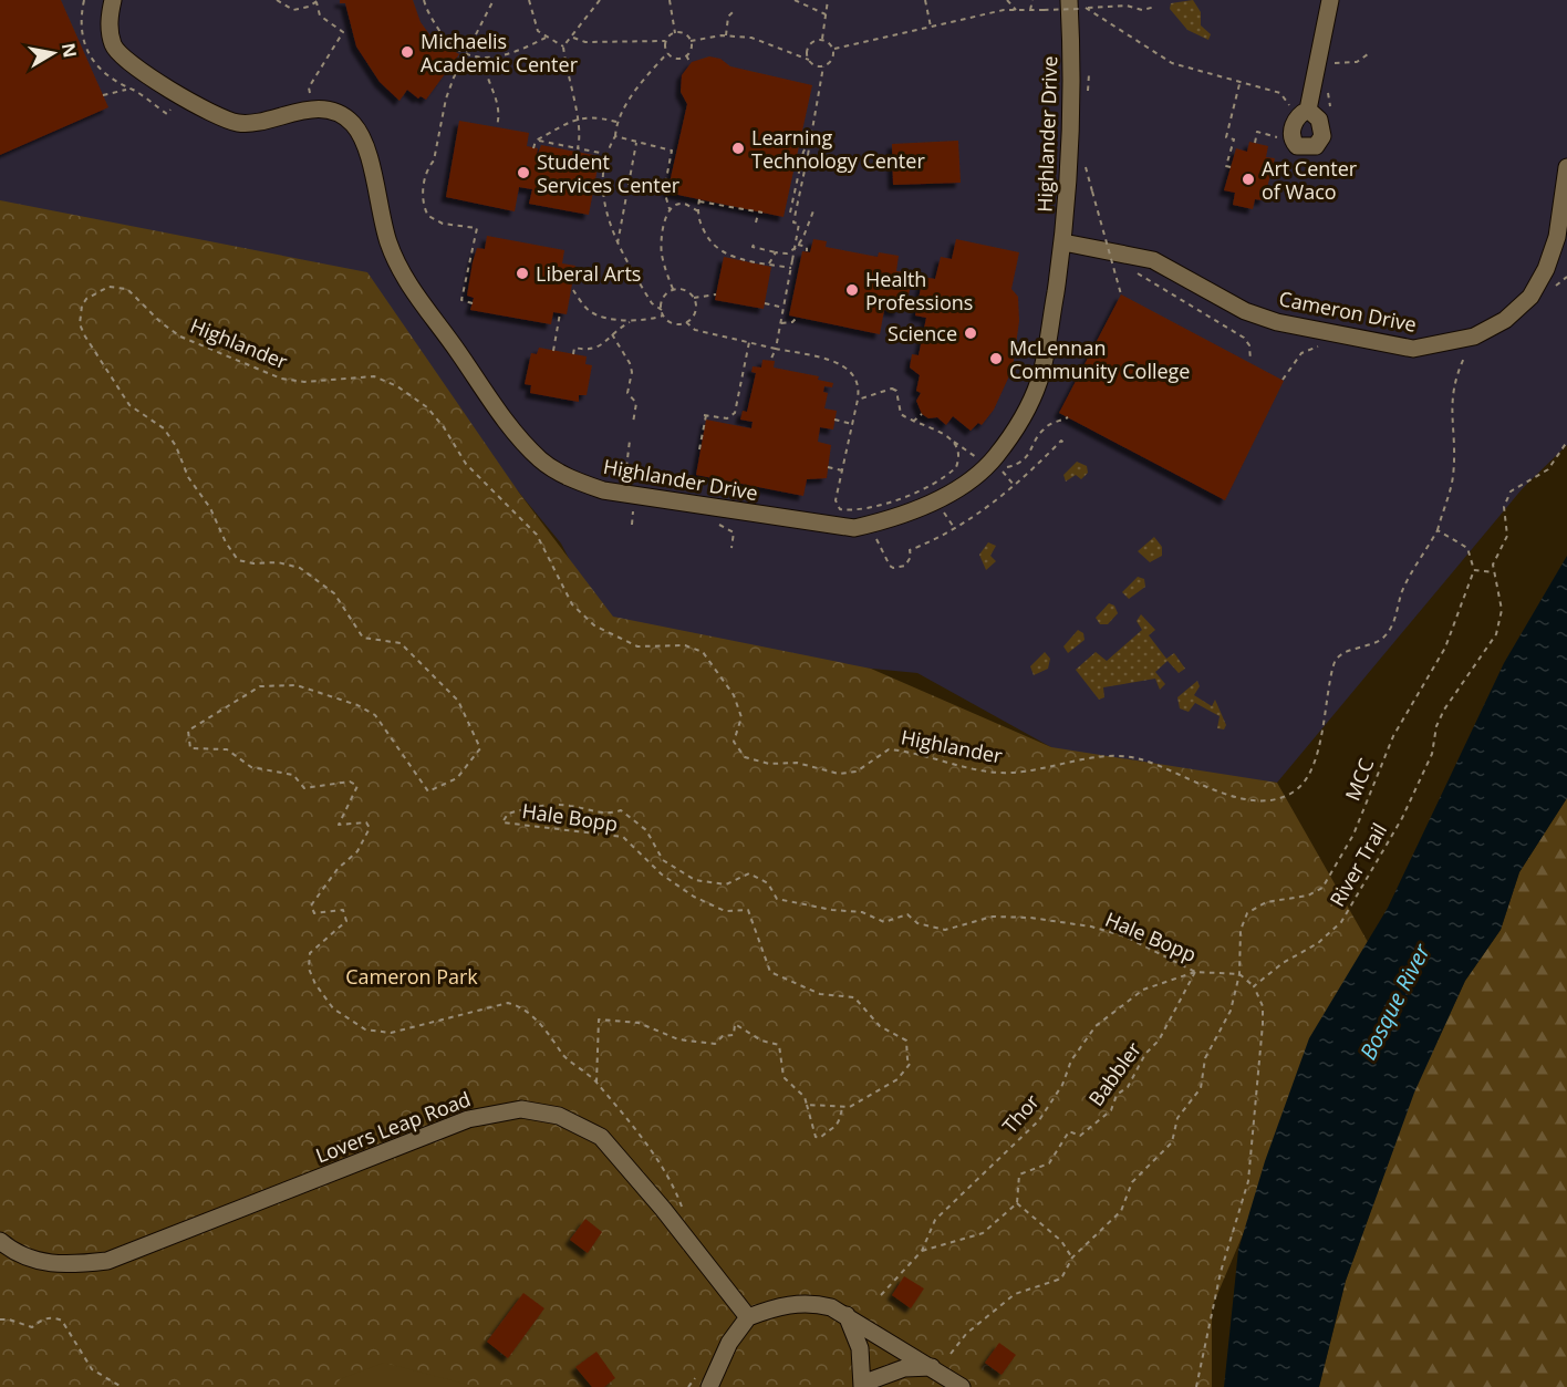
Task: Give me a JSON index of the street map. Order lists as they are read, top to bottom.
{
  "streets": {
    "street": ["Highlander Drive", "Cameron Drive", "Lovers Leap Road"],
    "path": [
      "Highlander",
      "MCC",
      "Hale Bopp",
      "River Trail",
      "Babbler",
      "Thor"
    ]
  },
  "crossings": [
    ["Highlander Drive", "Cameron Drive"],
    ["MCC", "Hale Bopp"],
    ["Hale Bopp", "Babbler"],
    ["Hale Bopp", "Thor"],
    ["Babbler", "Thor"]
  ],
  "water": ["Bosque River"],
  "parks": ["Cameron Park"],
  "places": [
    "Michaelis Academic Center",
    "Learning Technology Center",
    "Student Services Center",
    "Art Center of Waco",
    "Liberal Arts",
    "Health Professions",
    "Science",
    "McLennan Community College"
  ],
  "north": "right"
}
